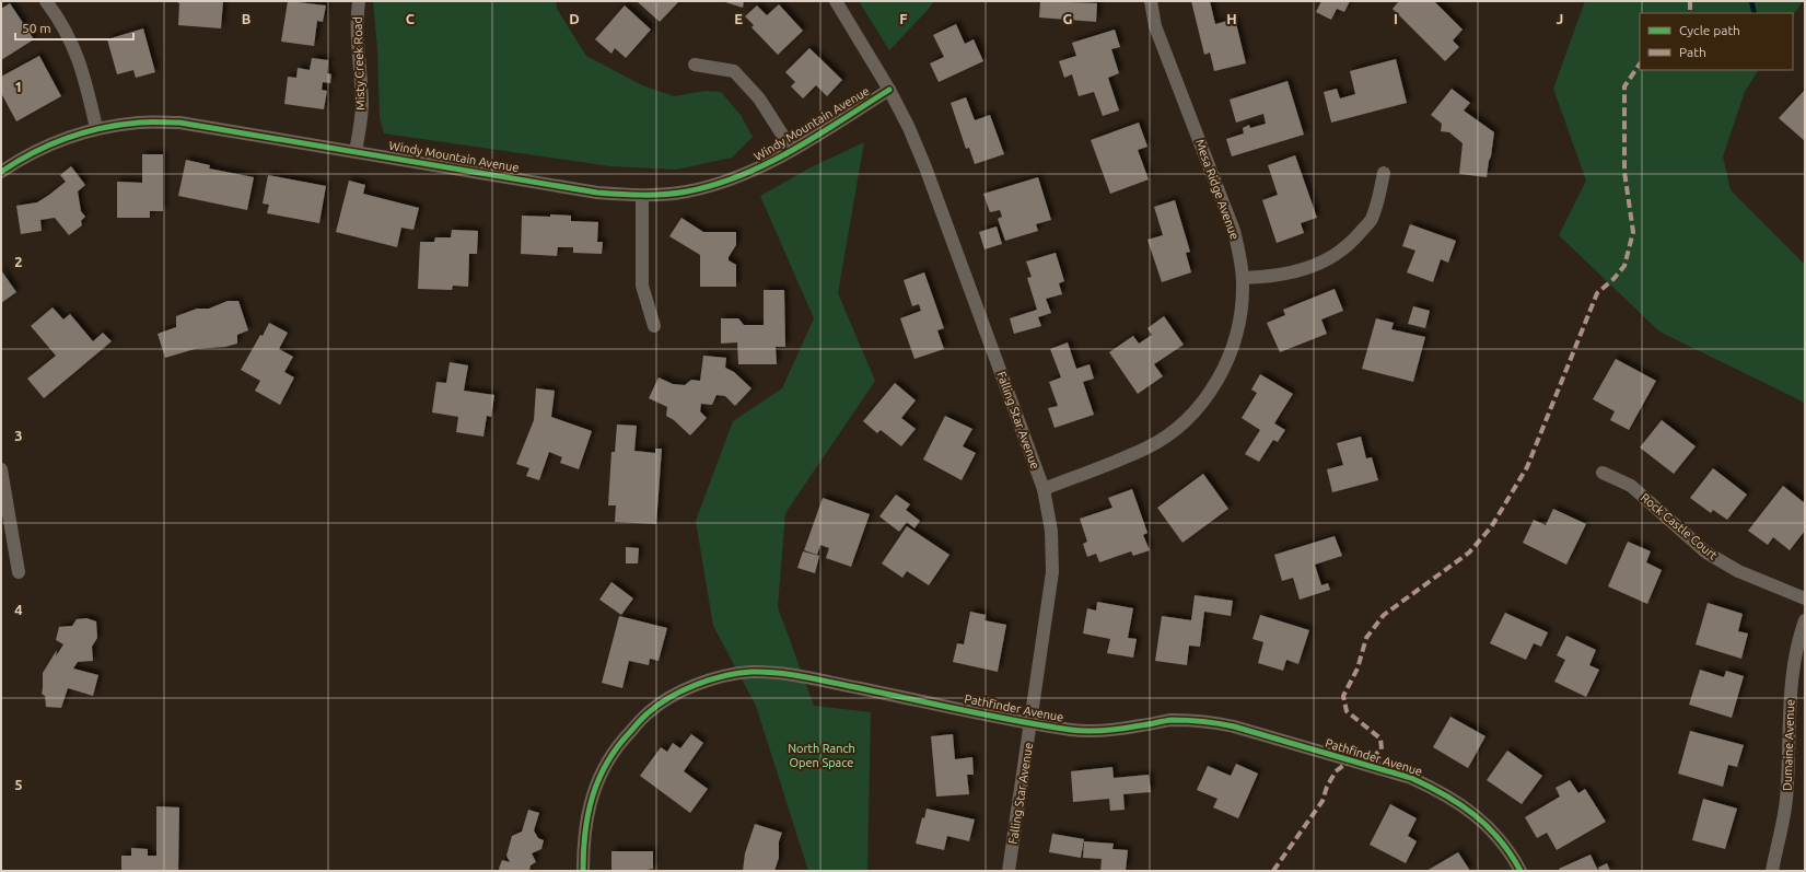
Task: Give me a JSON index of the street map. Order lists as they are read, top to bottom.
{
  "streets": {
    "street": [
      "Misty Creek Road",
      "Windy Mountain Avenue",
      "Mesa Ridge Avenue",
      "Falling Star Avenue",
      "Rock Castle Court",
      "Pathfinder Avenue",
      "Dumaine Avenue"
    ]
  },
  "crossings": [
    ["Misty Creek Road", "Windy Mountain Avenue"],
    ["Windy Mountain Avenue", "Falling Star Avenue"],
    ["Mesa Ridge Avenue", "Falling Star Avenue"],
    ["Falling Star Avenue", "Pathfinder Avenue"]
  ],
  "parks": ["North Ranch Open Space"],
  "legend": ["Cycle path", "Path"],
  "scale_bar": "50 m",
  "grid": {
    "columns": [
      "B",
      "C",
      "D",
      "E",
      "F",
      "G",
      "H",
      "I",
      "J"
    ],
    "rows": [
      "1",
      "2",
      "3",
      "4",
      "5"
    ]
  }
}
